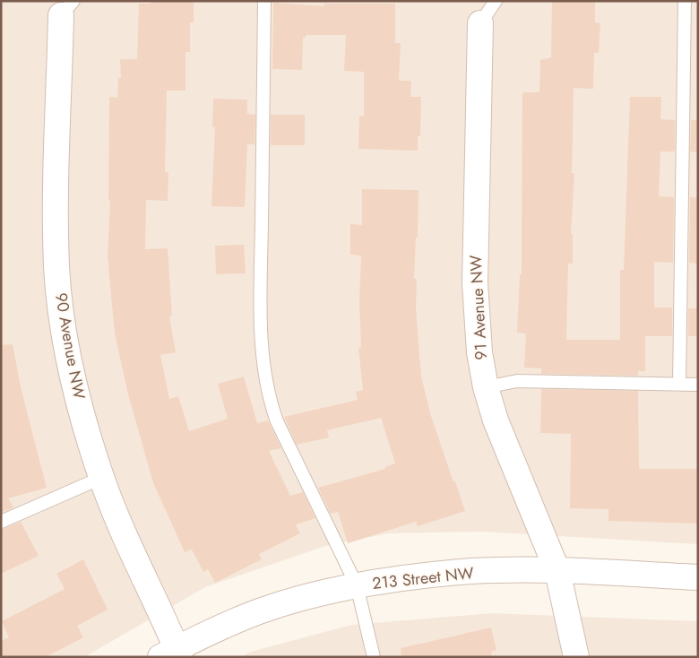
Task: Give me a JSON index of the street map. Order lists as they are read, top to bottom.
{
  "streets": {
    "street": ["91 Avenue NW", "90 Avenue NW", "213 Street NW"]
  },
  "crossings": [
    ["91 Avenue NW", "213 Street NW"],
    ["90 Avenue NW", "213 Street NW"]
  ]
}
